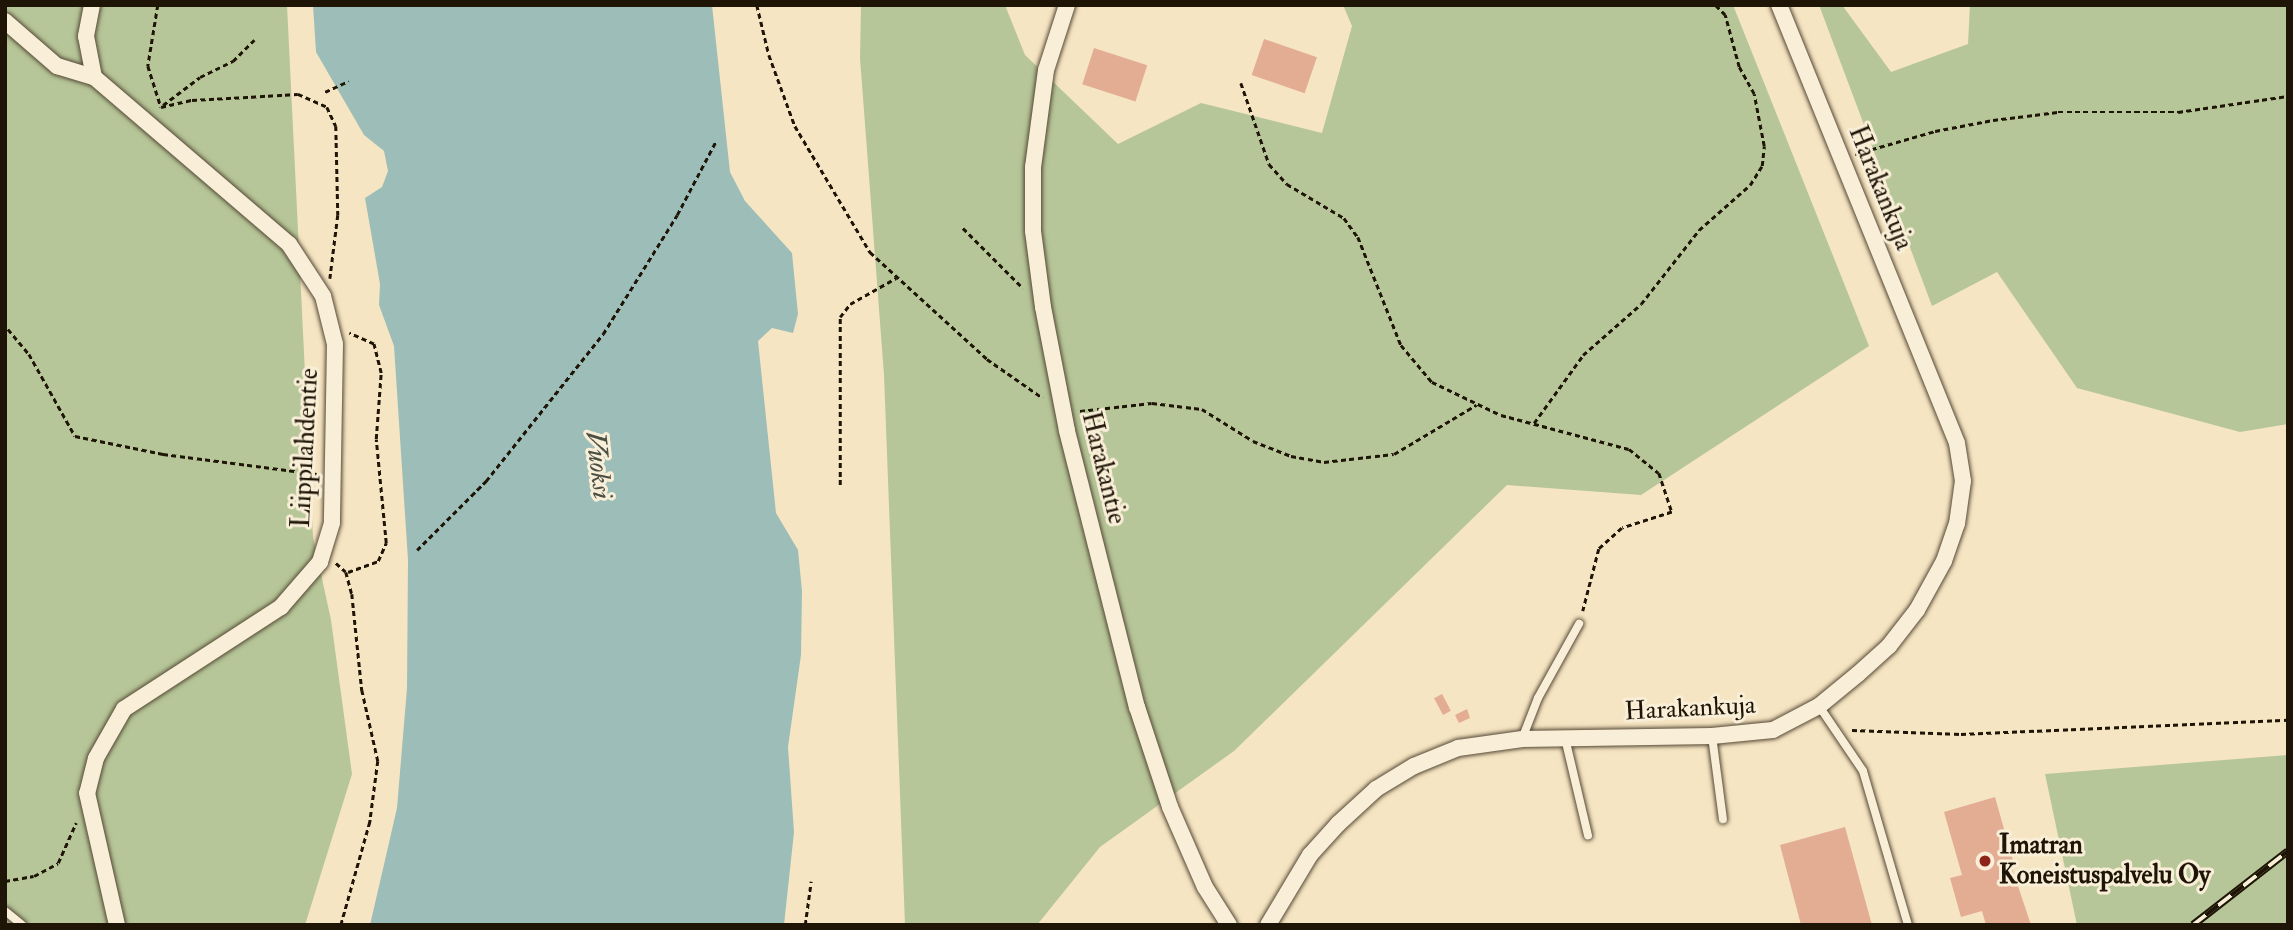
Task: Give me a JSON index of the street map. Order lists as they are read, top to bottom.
{
  "streets": {
    "street": ["Harakankuja", "Liippilahdentie", "Harakantie"]
  },
  "water": ["Vuoksi"],
  "places": ["Imatran Koneistuspalvelu Oy"]
}
